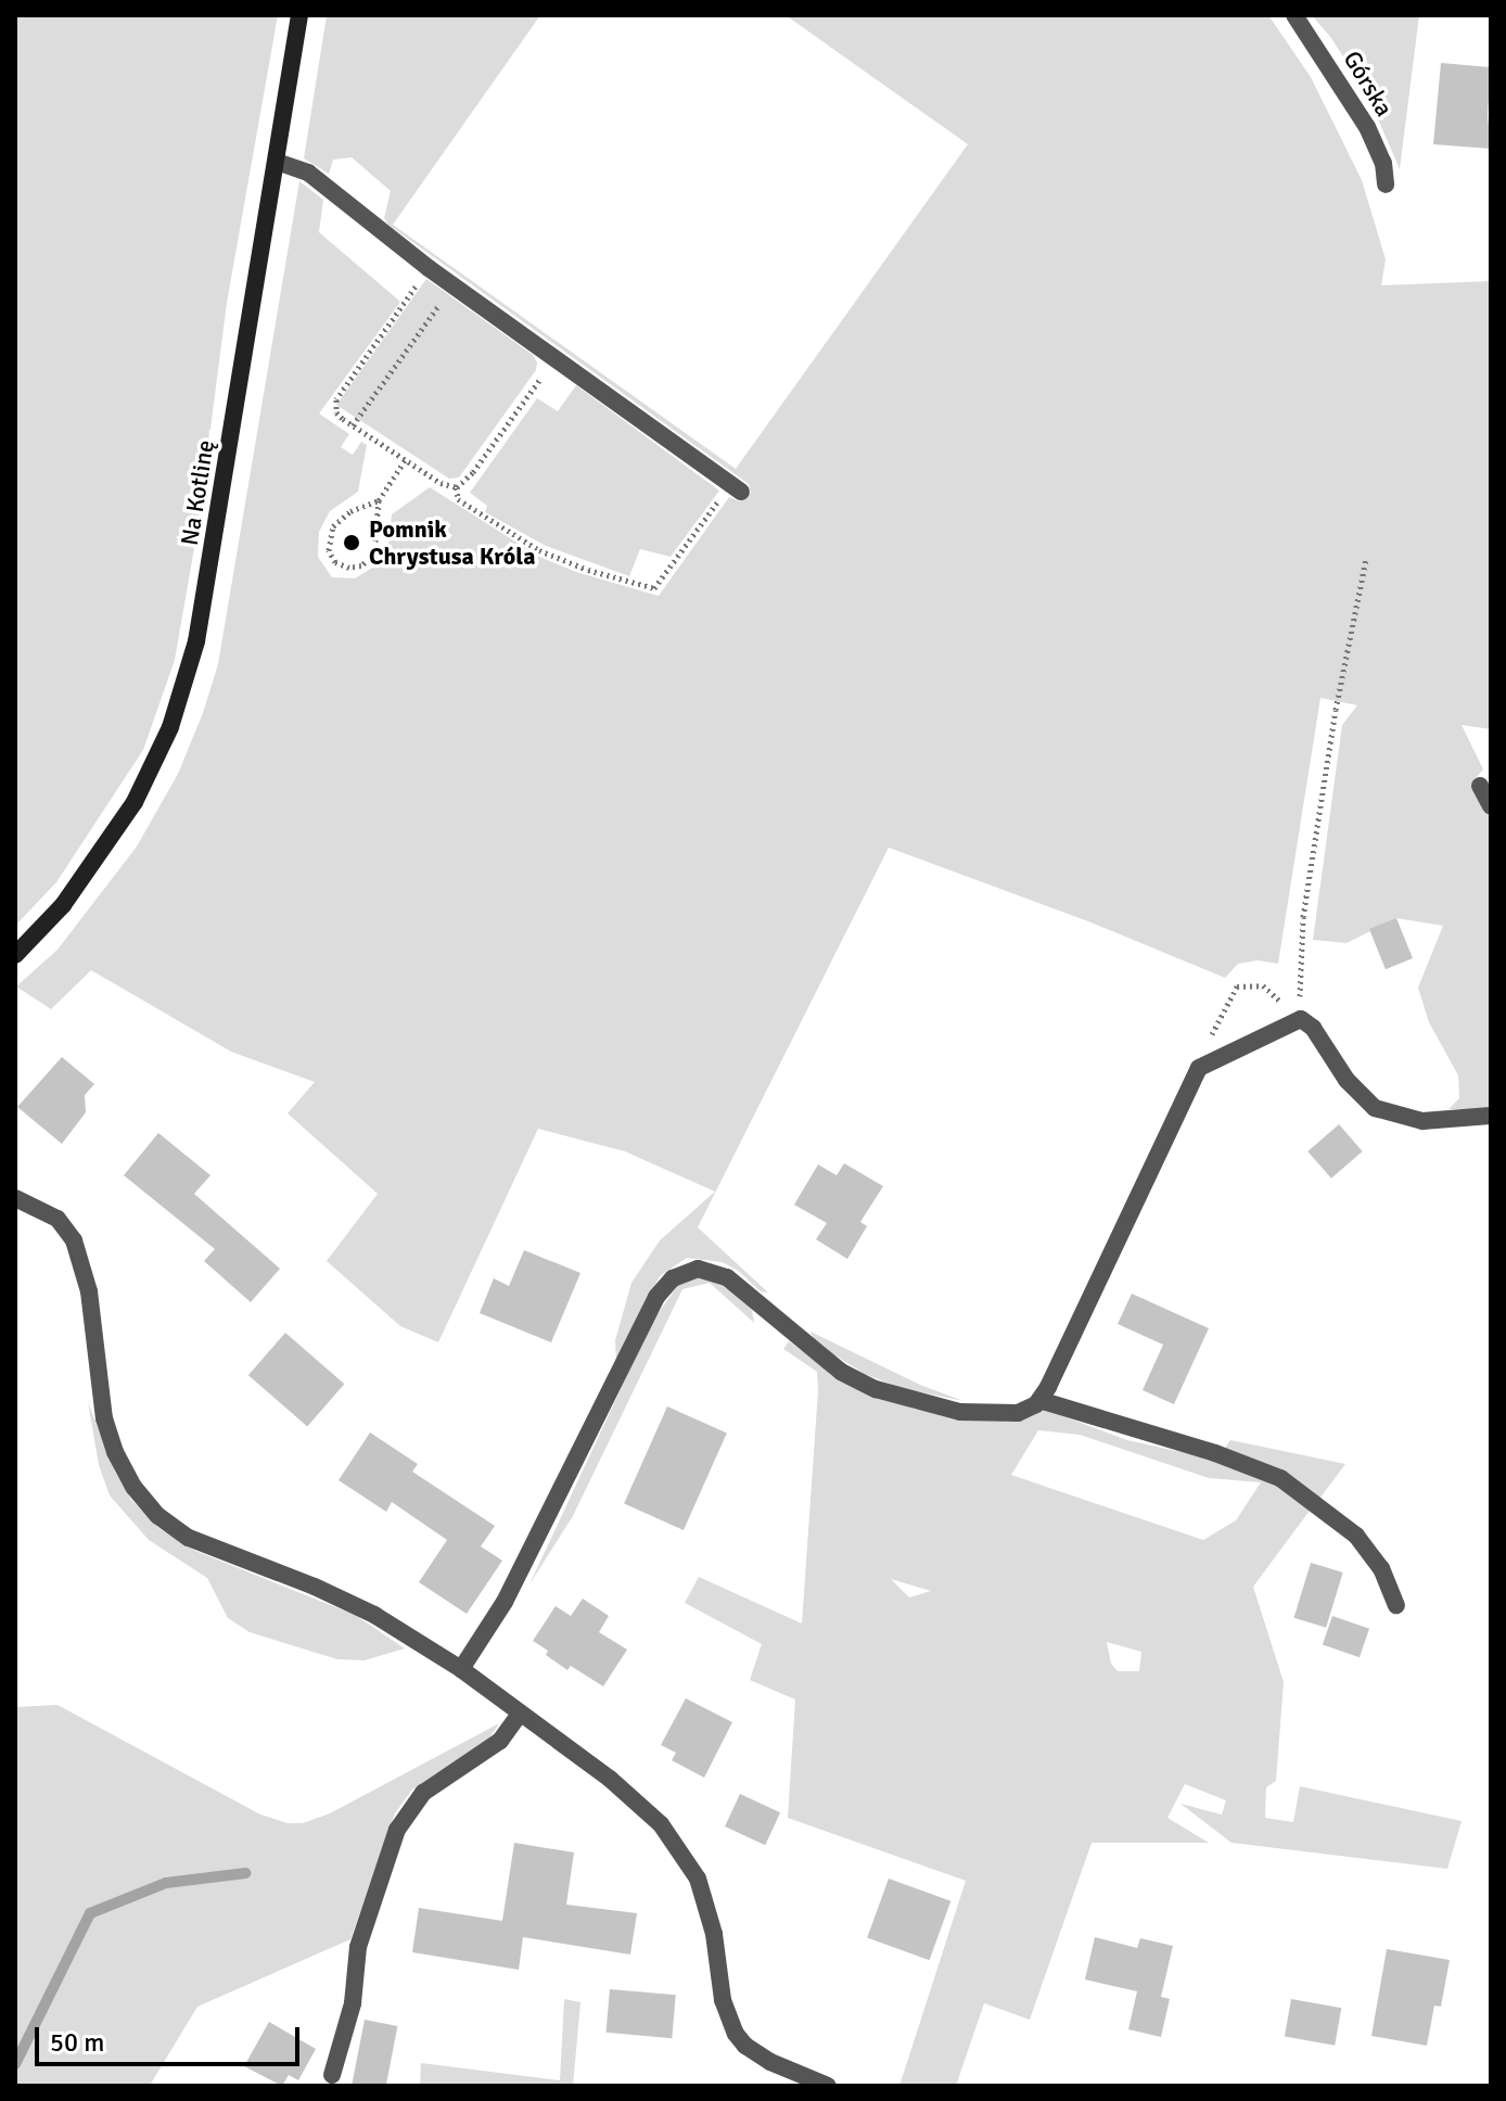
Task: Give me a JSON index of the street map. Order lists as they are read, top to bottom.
{
  "streets": {
    "street": ["Górska", "Na Kotlinę"]
  },
  "places": ["Pomnik Chrystusa Króla"],
  "scale_bar": "50 m"
}
